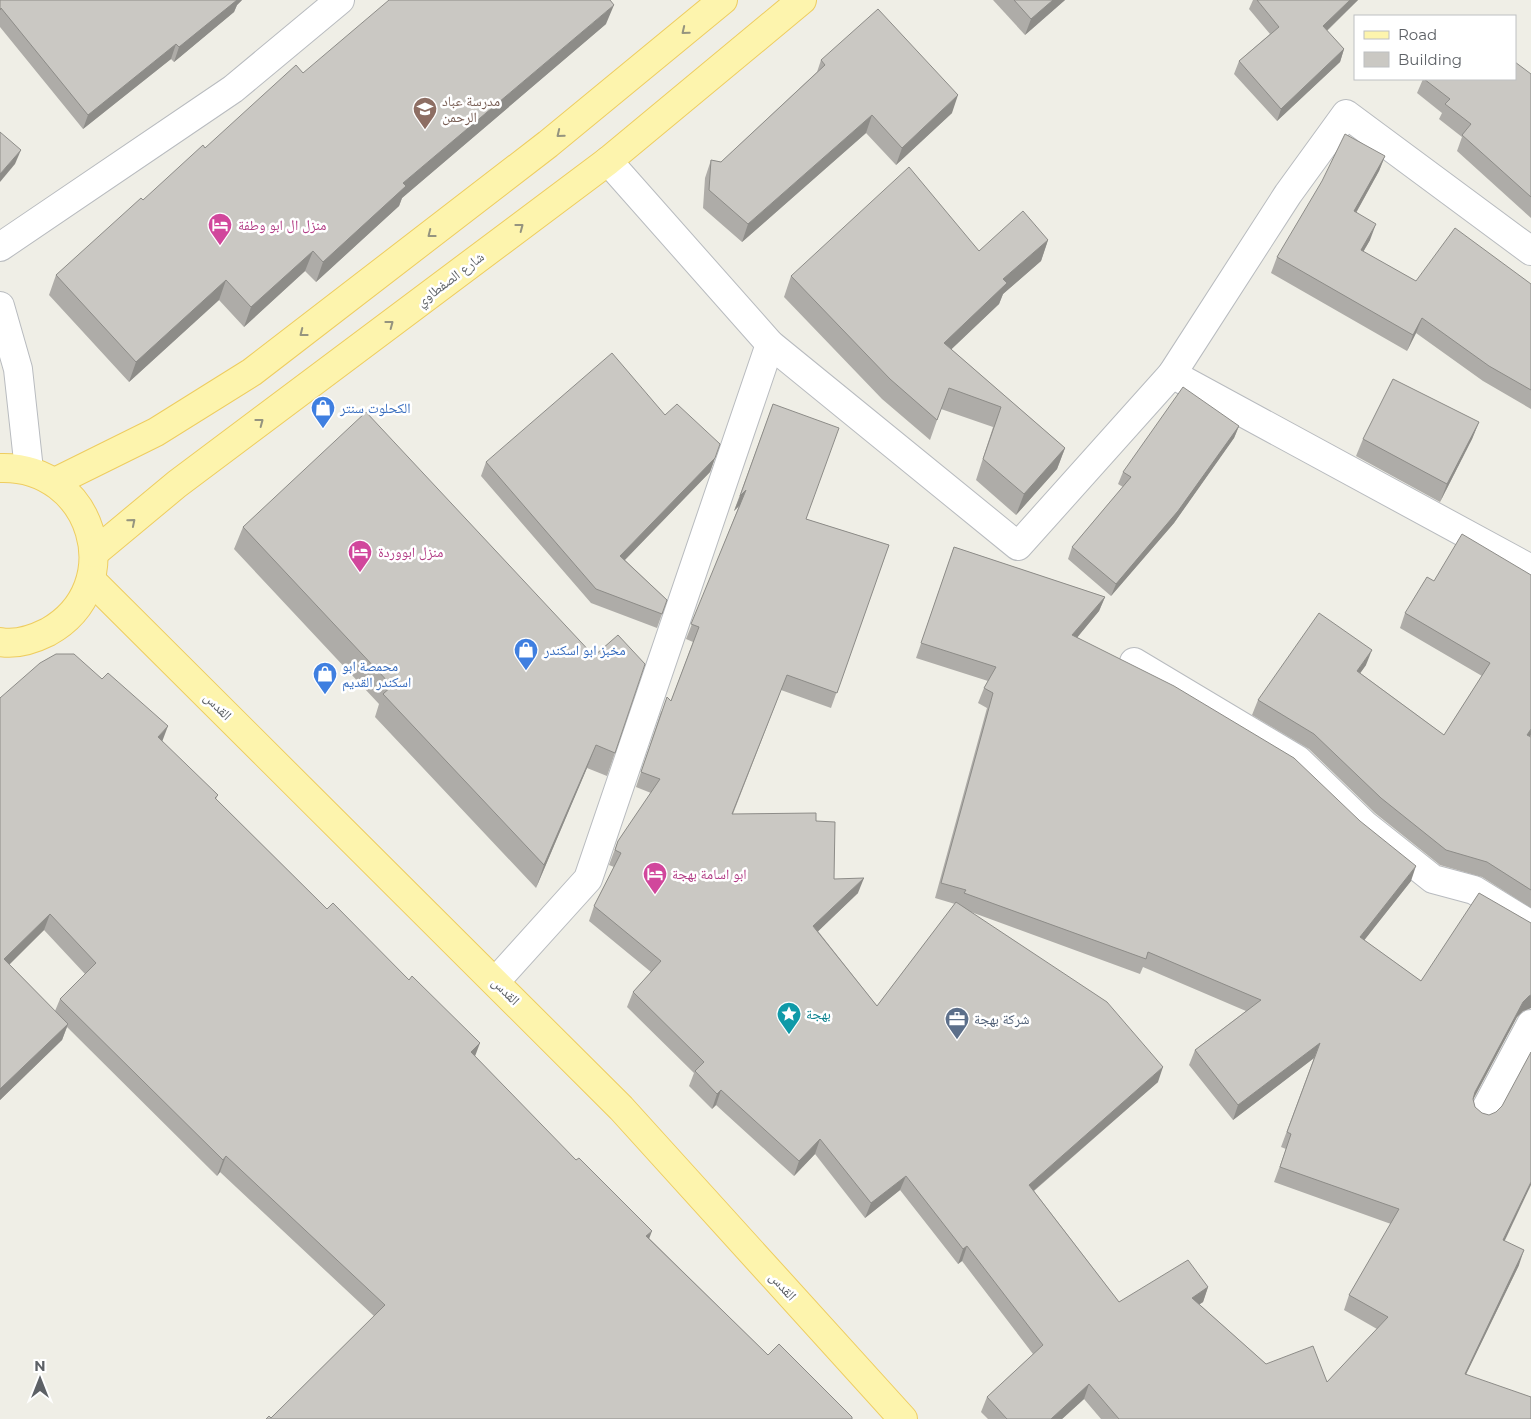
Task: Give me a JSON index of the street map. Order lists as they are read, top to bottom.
{
  "streets": {
    "main road": ["شارع الصفطاوي", "القدس"]
  },
  "places": {
    "school or university": ["مدرسة عباد الرحمن"],
    "hotel": ["منزل ال ابو وطفة", "منزل ابووردة", "ابو اسامة بهجة"],
    "shop": ["الكحلوت سنتر", "مخبز ابو اسكندر", "محمصة ابو اسكندر القديم"],
    "place": ["بهجة"],
    "office": ["شركة بهجة"]
  },
  "legend": ["Road", "Building"],
  "north": "top"
}
